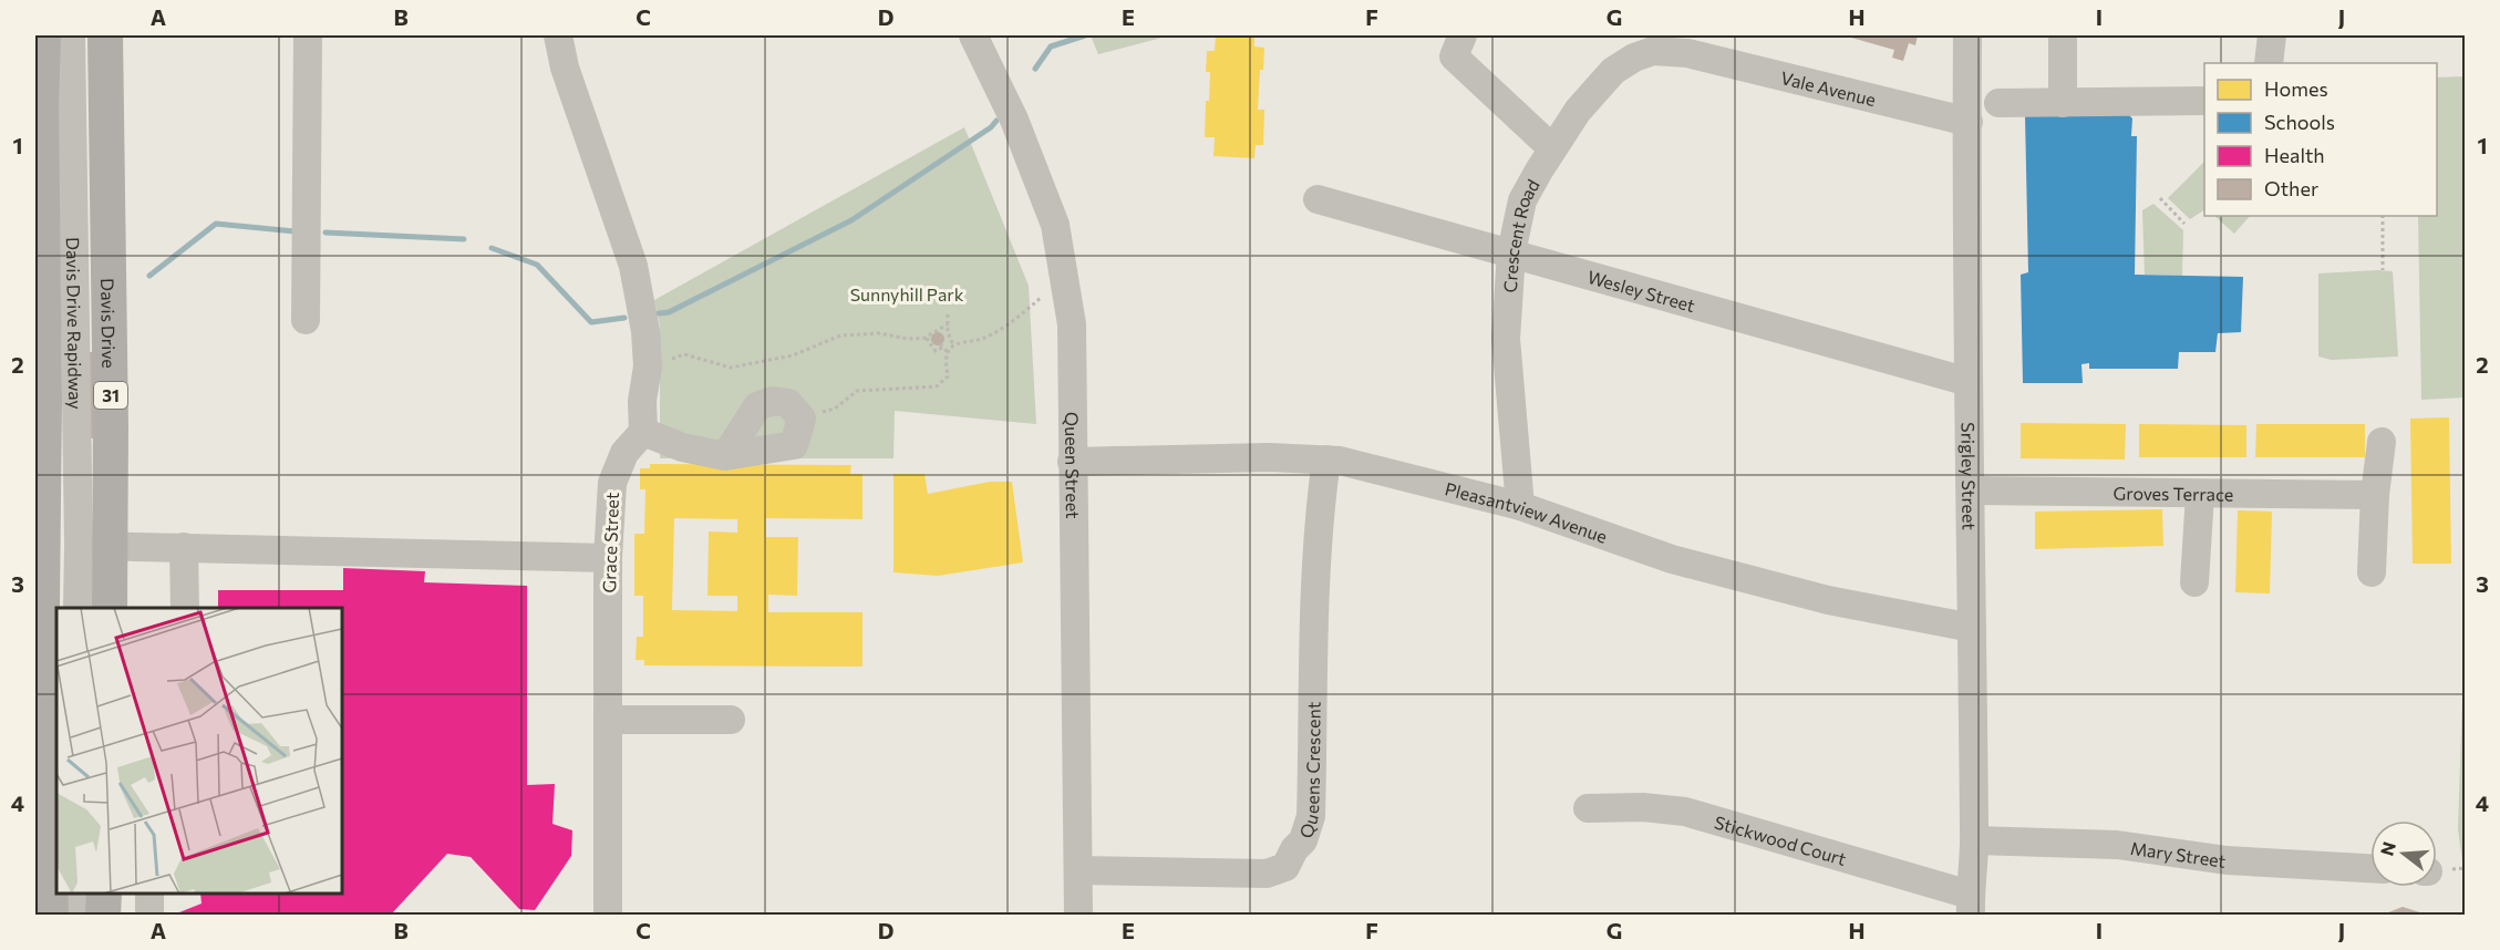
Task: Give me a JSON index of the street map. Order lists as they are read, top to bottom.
{
  "streets": {
    "main road": ["Davis Drive", "31"],
    "street": [
      "Vale Avenue",
      "Crescent Road",
      "Wesley Street",
      "Davis Drive Rapidway",
      "Queen Street",
      "Srigley Street",
      "Groves Terrace",
      "Pleasantview Avenue",
      "Grace Street",
      "Queens Crescent",
      "Stickwood Court",
      "Mary Street"
    ]
  },
  "crossings": [
    ["Vale Avenue", "Crescent Road"],
    ["Vale Avenue", "Srigley Street"],
    ["Crescent Road", "Wesley Street"],
    ["Crescent Road", "Pleasantview Avenue"],
    ["Wesley Street", "Srigley Street"],
    ["Davis Drive Rapidway", "Davis Drive"],
    ["Queen Street", "Pleasantview Avenue"],
    ["Queen Street", "Queens Crescent"],
    ["Srigley Street", "Groves Terrace"],
    ["Srigley Street", "Pleasantview Avenue"],
    ["Srigley Street", "Stickwood Court"],
    ["Srigley Street", "Mary Street"],
    ["Pleasantview Avenue", "Queens Crescent"]
  ],
  "parks": ["Sunnyhill Park"],
  "legend": [
    "Homes",
    "Schools",
    "Health",
    "Other"
  ],
  "north": "left",
  "grid": {
    "columns": [
      "A",
      "B",
      "C",
      "D",
      "E",
      "F",
      "G",
      "H",
      "I",
      "J"
    ],
    "rows": [
      "1",
      "2",
      "3",
      "4"
    ]
  }
}
